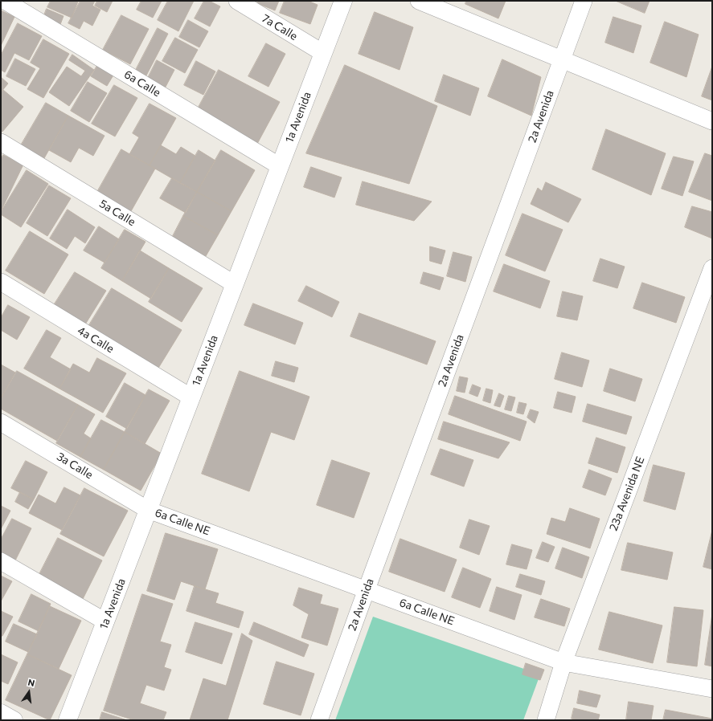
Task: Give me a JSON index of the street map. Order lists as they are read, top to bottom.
{
  "streets": {
    "street": [
      "7a Calle",
      "6a Calle",
      "2a Avenida",
      "1a Avenida",
      "5a Calle",
      "4a Calle",
      "3a Calle",
      "23a Avenida NE",
      "6a Calle NE"
    ]
  },
  "crossings": [
    ["7a Calle", "1a Avenida"],
    ["6a Calle", "1a Avenida"],
    ["2a Avenida", "6a Calle NE"],
    ["1a Avenida", "5a Calle"],
    ["1a Avenida", "4a Calle"],
    ["1a Avenida", "3a Calle"],
    ["1a Avenida", "6a Calle NE"],
    ["3a Calle", "6a Calle NE"],
    ["23a Avenida NE", "6a Calle NE"]
  ],
  "north": "top"
}
